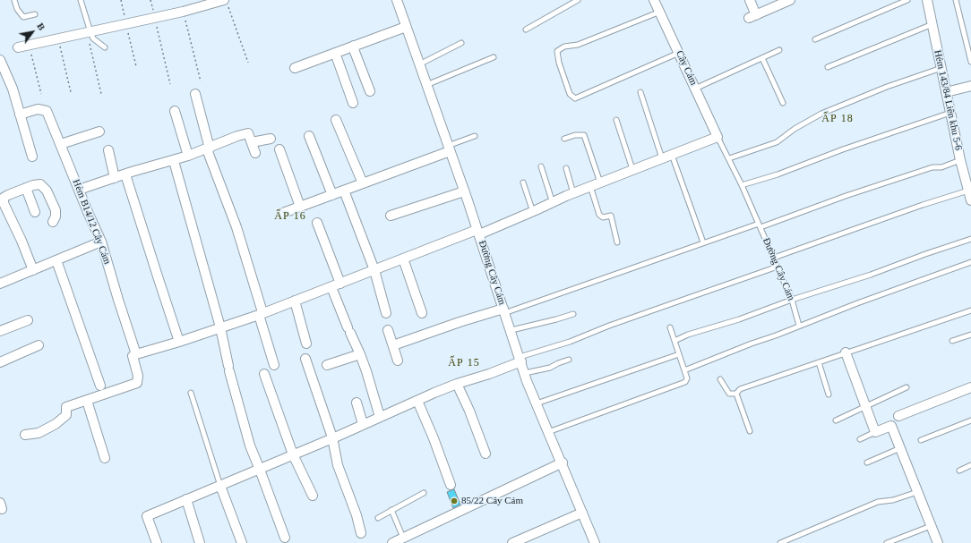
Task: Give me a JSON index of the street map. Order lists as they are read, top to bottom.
{
  "streets": {
    "street": [
      "Cây Cám",
      "Hẻm 143/84 Liên khu 5-6",
      "Hẻm B14/12 Cây Cám",
      "Đường Cây Cám"
    ]
  },
  "crossings": [
    ["Cây Cám", "Đường Cây Cám"]
  ],
  "districts": ["ẤP 18", "ẤP 16", "ẤP 15"],
  "places": ["85/22 Cây Cám"],
  "north": "top right"
}
